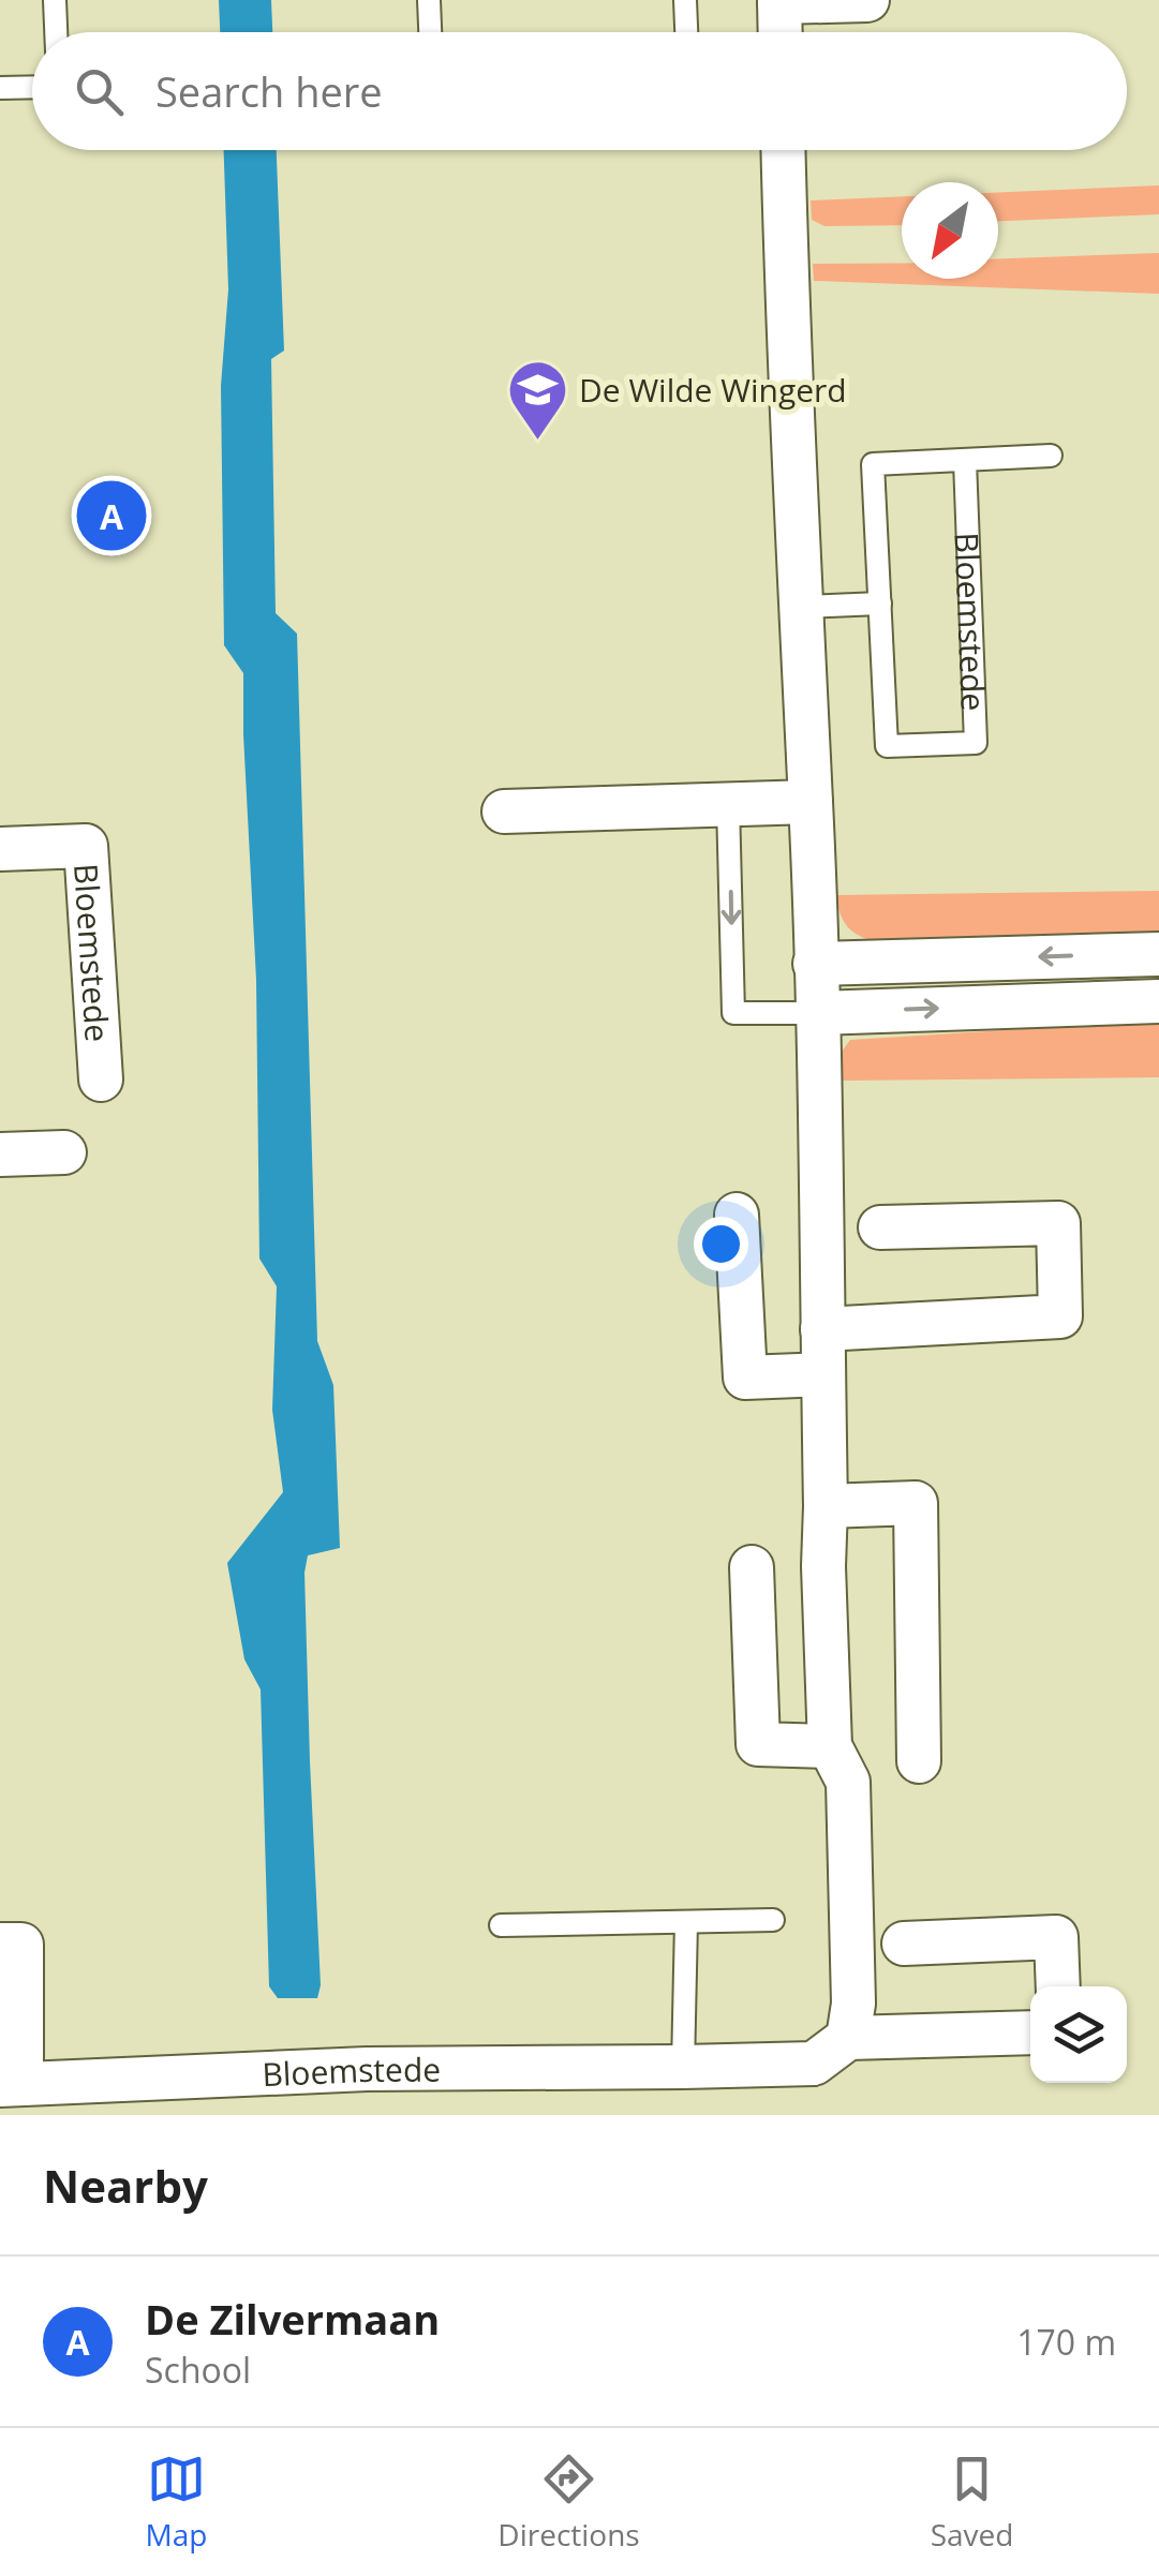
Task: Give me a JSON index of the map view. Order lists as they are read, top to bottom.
{
  "streets": {
    "street": ["Bloemstede"]
  },
  "places": {
    "school or university": ["De Wilde Wingerd"]
  },
  "north": "bottom left",
  "page": {
    "search": "Search here",
    "pins": "A",
    "heading": "Nearby",
    "list": [
      {
        "mark": "A",
        "name": "De Zilvermaan",
        "note": "School",
        "value": "170 m"
      }
    ],
    "nav": ["Map", "Directions", "Saved"]
  }
}
